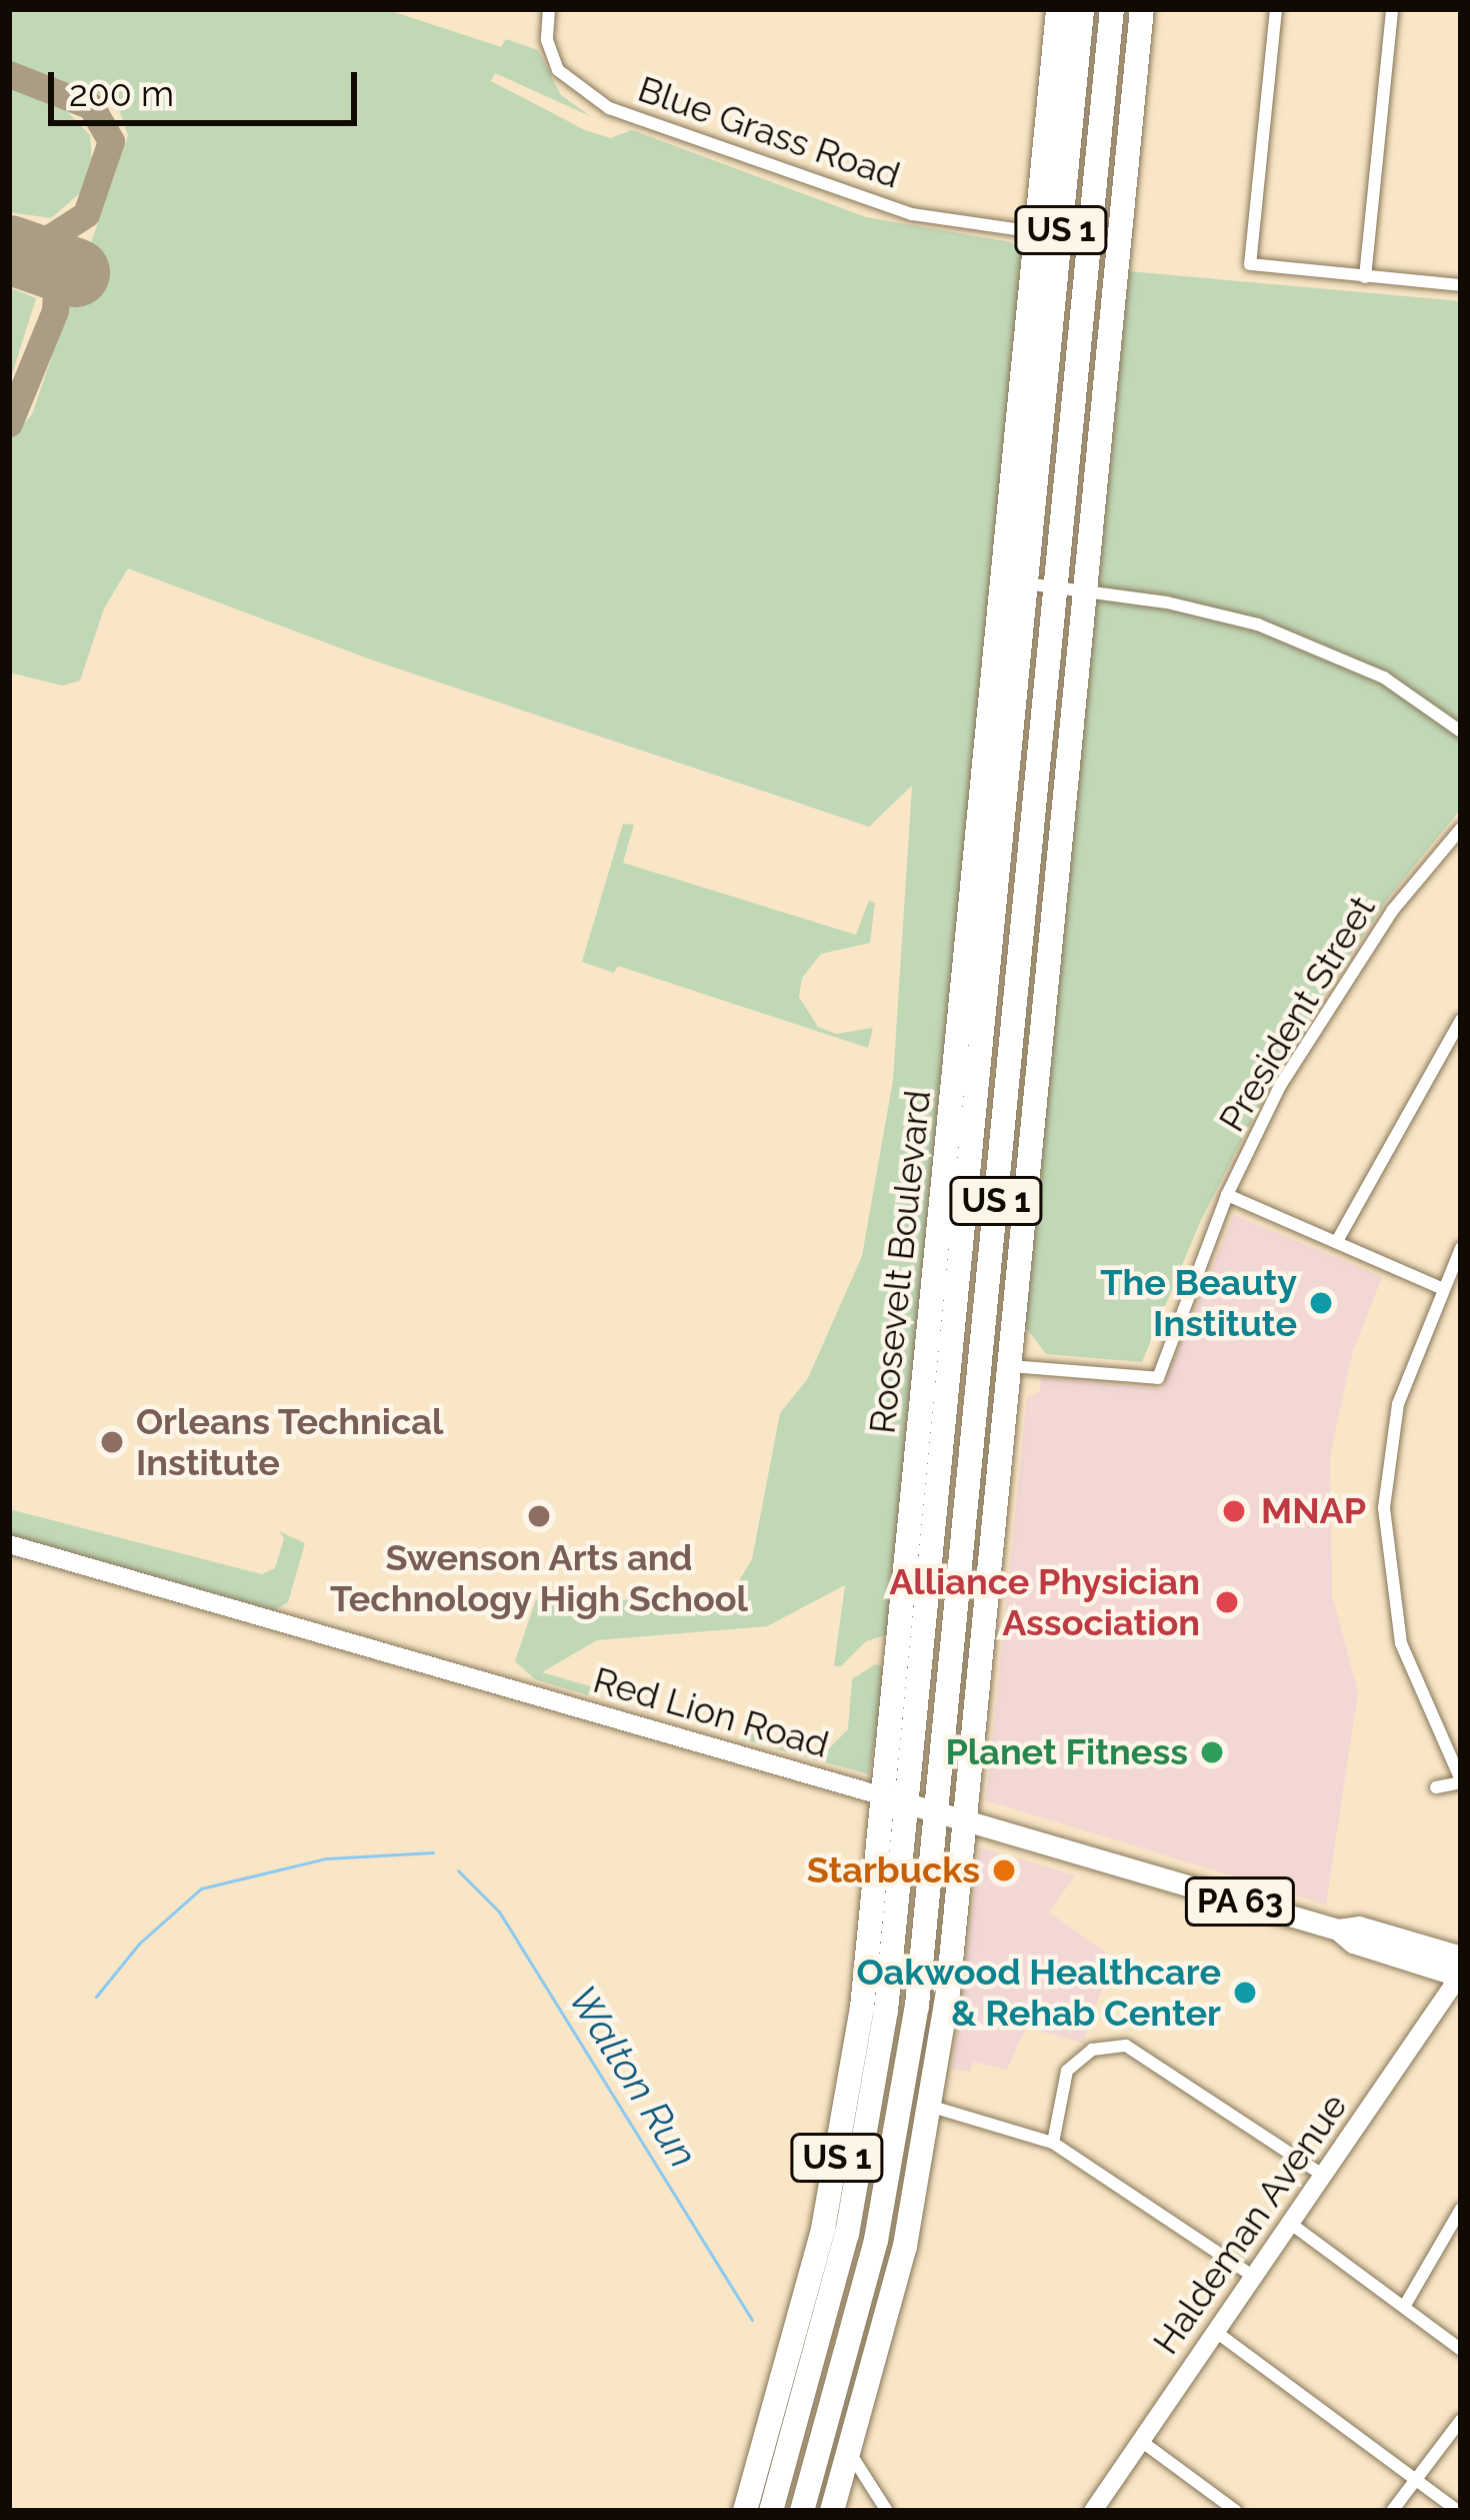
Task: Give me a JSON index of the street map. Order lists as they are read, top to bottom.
{
  "streets": {
    "highway": ["US 1", "Roosevelt Boulevard"],
    "main road": ["Red Lion Road", "PA 63"],
    "street": ["Blue Grass Road", "President Street", "Haldeman Avenue"]
  },
  "crossings": [
    ["Blue Grass Road", "Roosevelt Boulevard"],
    ["US 1", "President Street"],
    ["US 1", "Red Lion Road"],
    ["Roosevelt Boulevard", "Red Lion Road"],
    ["Red Lion Road", "Haldeman Avenue"]
  ],
  "water": ["Walton Run"],
  "places": [
    "The Beauty Institute",
    "Orleans Technical Institute",
    "MNAP",
    "Swenson Arts and Technology High School",
    "Alliance Physician Association",
    "Planet Fitness",
    "Starbucks",
    "Oakwood Healthcare & Rehab Center"
  ],
  "scale_bar": "200 m"
}
